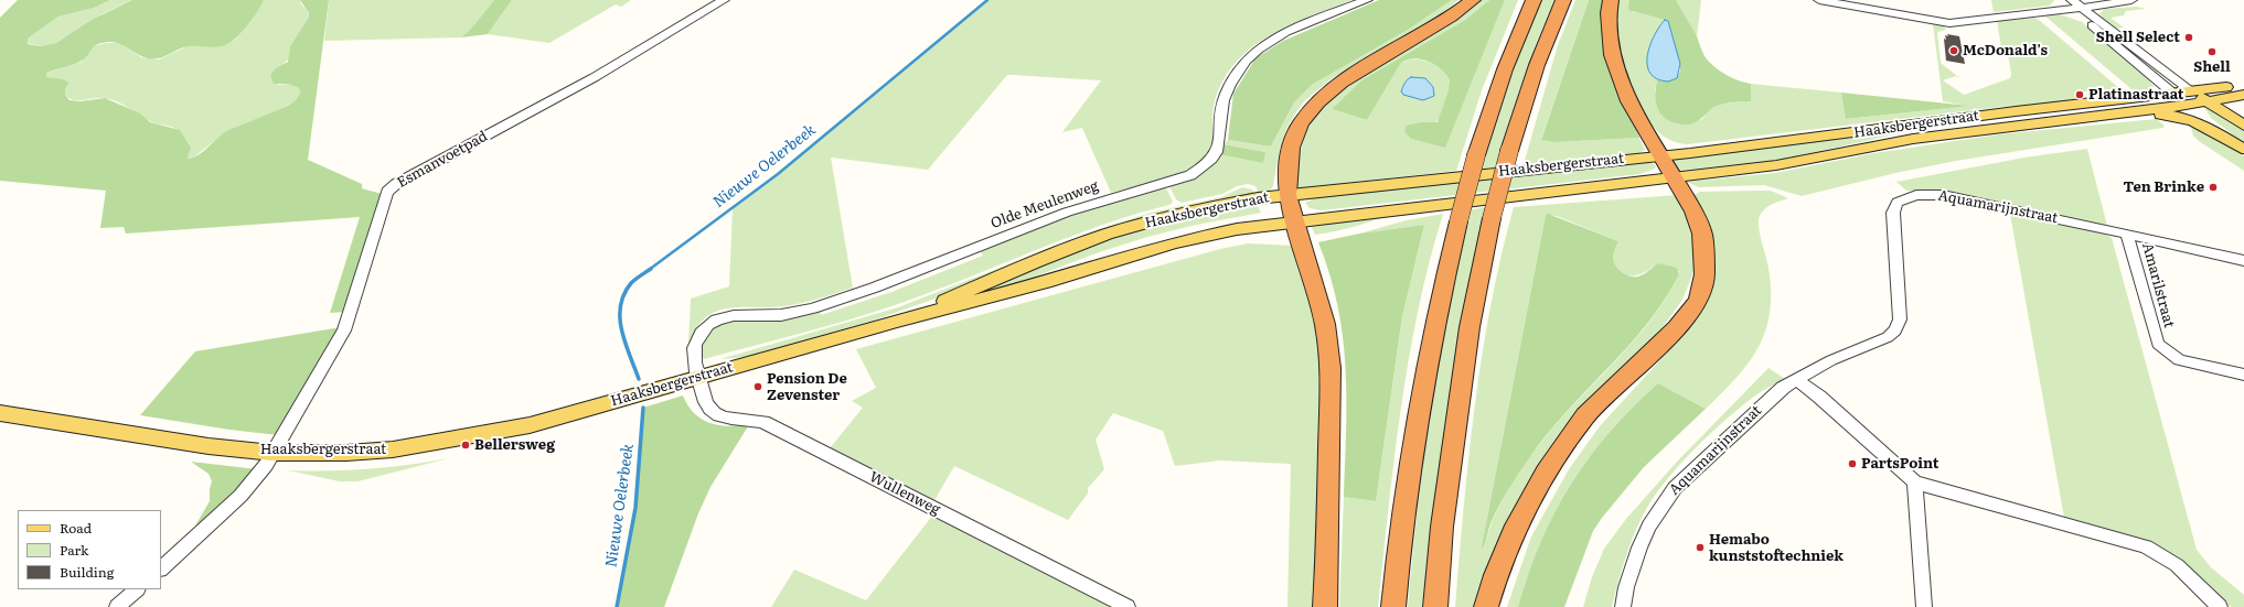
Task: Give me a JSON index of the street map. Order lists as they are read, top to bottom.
{
  "streets": {
    "main road": ["Haaksbergerstraat"],
    "street": [
      "Esmanvoetpad",
      "Olde Meulenweg",
      "Aquamarijnstraat",
      "Amarilstraat",
      "Wullenweg"
    ]
  },
  "crossings": [
    ["Haaksbergerstraat", "Esmanvoetpad"],
    ["Haaksbergerstraat", "Olde Meulenweg"],
    ["Haaksbergerstraat", "Wullenweg"],
    ["Olde Meulenweg", "Wullenweg"],
    ["Aquamarijnstraat", "Amarilstraat"]
  ],
  "water": ["Nieuwe Oelerbeek"],
  "places": [
    "Shell Select",
    "McDonald's",
    "Shell",
    "Platinastraat",
    "Ten Brinke",
    "Pension De Zevenster",
    "Bellersweg",
    "PartsPoint",
    "Hemabo kunststoftechniek"
  ],
  "legend": ["Road", "Park", "Building"]
}
